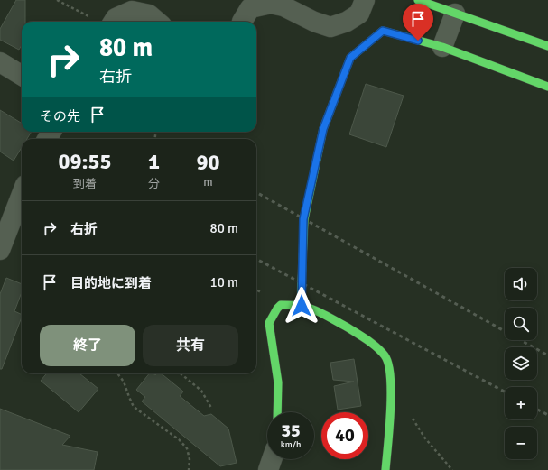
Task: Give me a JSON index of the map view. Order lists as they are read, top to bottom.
{
  "page": {
    "turn": ["80 m", "右折"],
    "then": "その先",
    "eta": [
      "09:55",
      "到着",
      "1",
      "分",
      "90",
      "m"
    ],
    "list": [
      {
        "name": "右折",
        "value": "80 m"
      },
      {
        "name": "目的地に到着",
        "value": "10 m"
      }
    ],
    "map_buttons": ["+", "−"],
    "buttons": ["終了", "共有"],
    "speed": "35 km/h",
    "limit": "40"
  }
}
